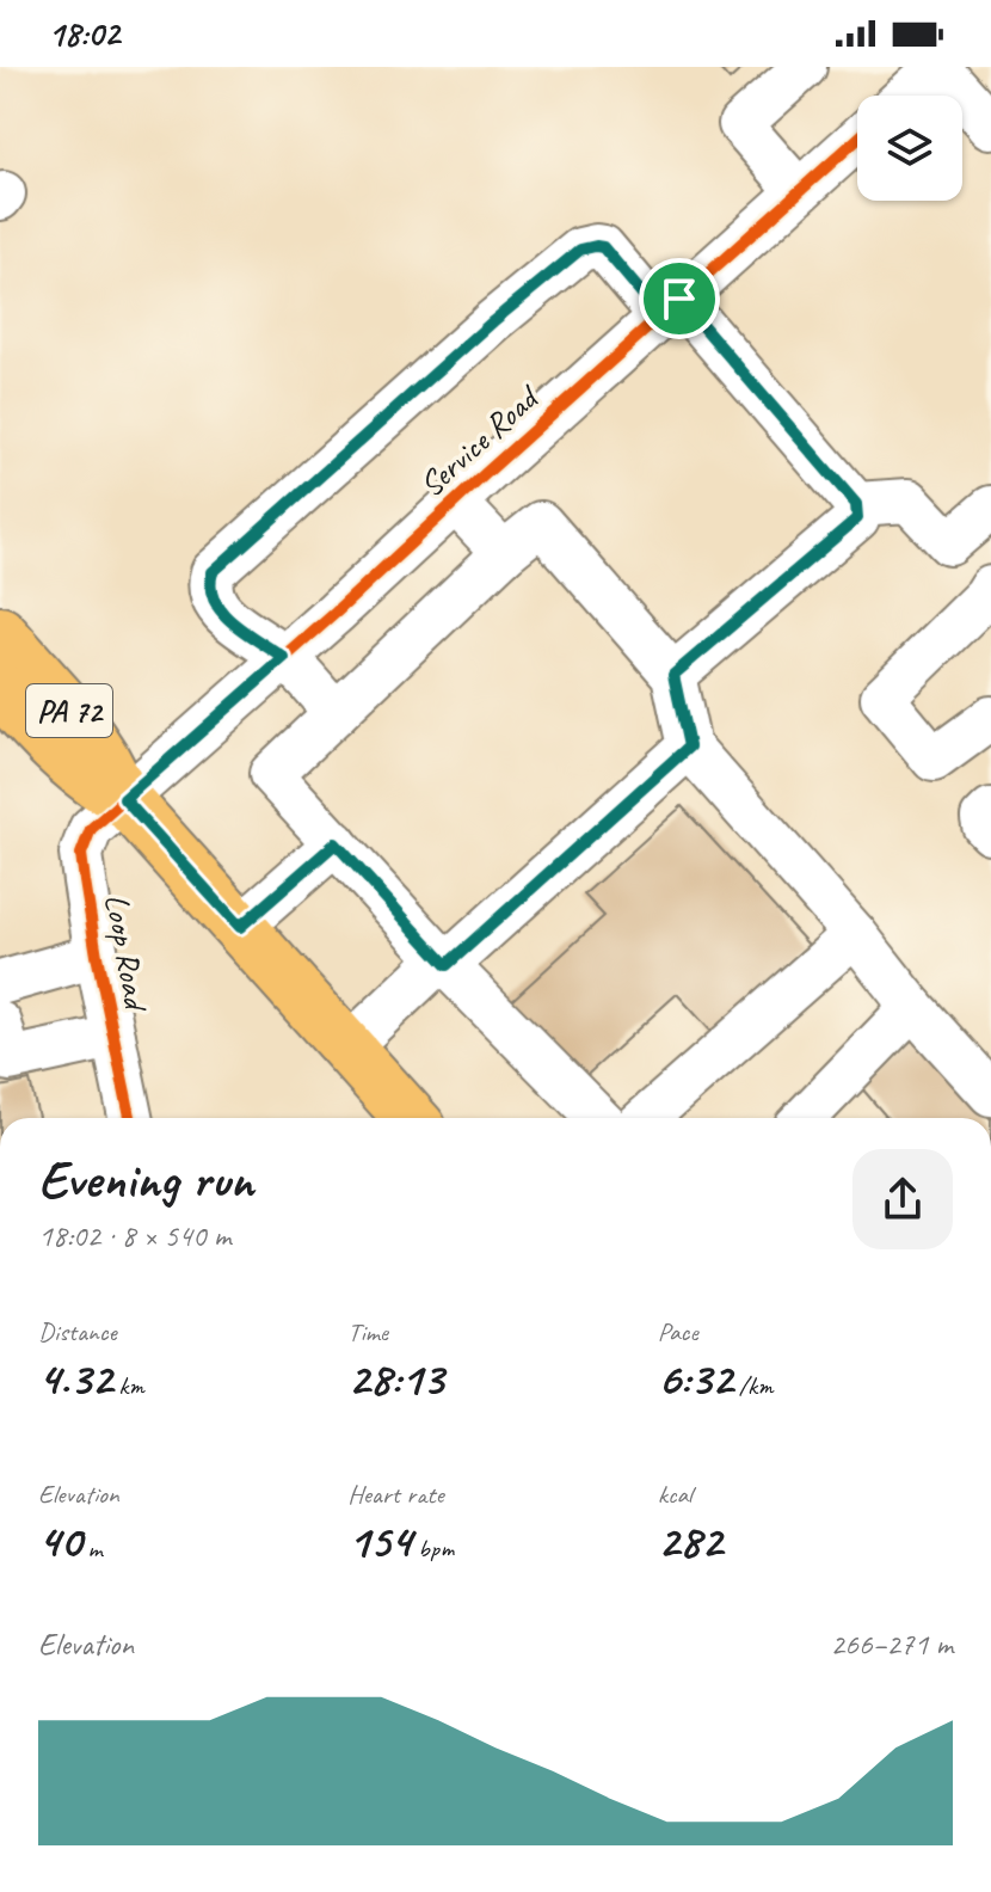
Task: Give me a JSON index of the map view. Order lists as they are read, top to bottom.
{
  "streets": {
    "main road": ["PA 72"],
    "street": ["Service Road", "Loop Road"]
  },
  "crossings": [
    ["Service Road", "PA 72"],
    ["Service Road", "Loop Road"],
    ["PA 72", "Loop Road"]
  ],
  "page": {
    "status": "18:02",
    "heading": ["Evening run", "18:02 · 8 × 540 m"],
    "stats": [
      ["Distance", "4.32 km"],
      ["Time", "28:13"],
      ["Pace", "6:32 /km"],
      ["Elevation", "40 m"],
      ["Heart rate", "154 bpm"],
      ["kcal", "282"]
    ],
    "chart": ["Elevation", "266–271 m"]
  }
}
